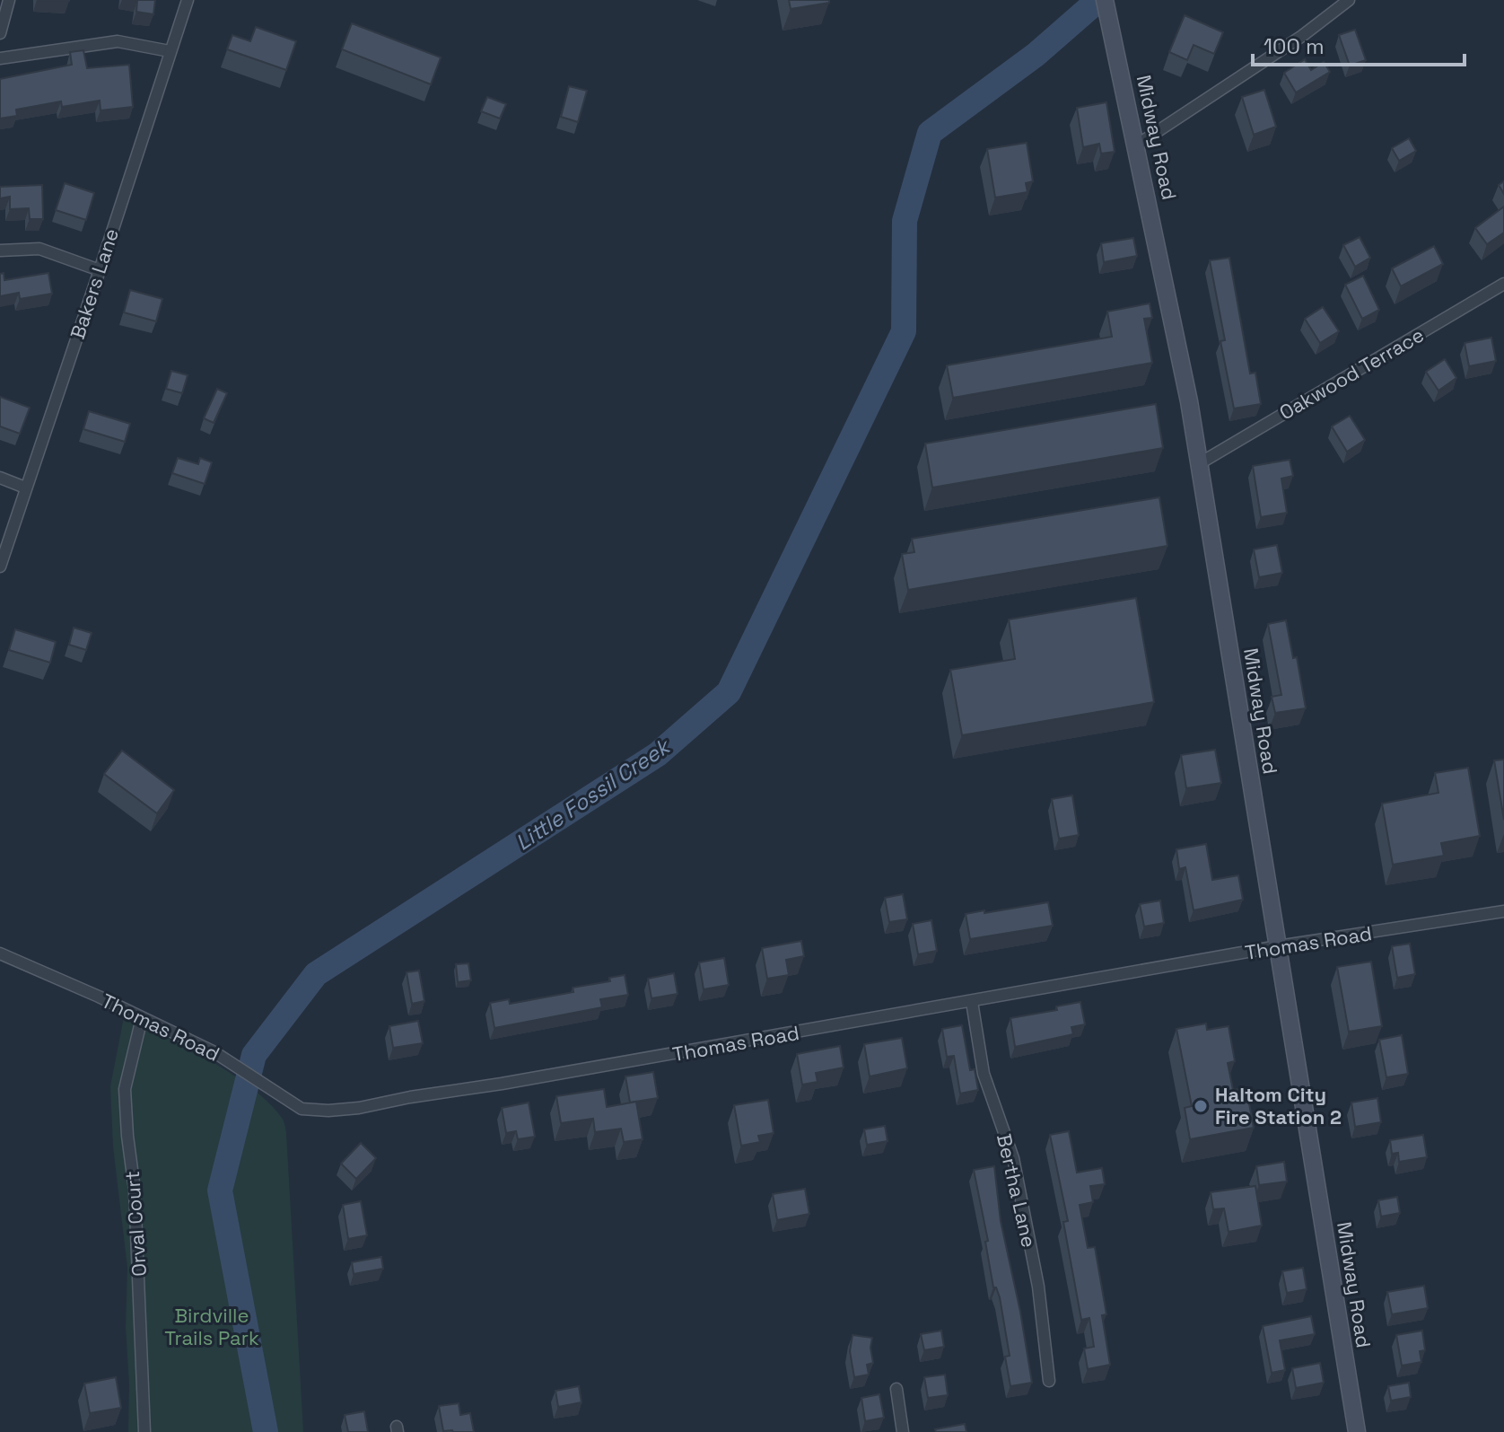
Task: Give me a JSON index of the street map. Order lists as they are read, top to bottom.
{
  "streets": {
    "main road": ["Midway Road"],
    "street": [
      "Bakers Lane",
      "Oakwood Terrace",
      "Thomas Road",
      "Bertha Lane",
      "Orval Court"
    ]
  },
  "crossings": [
    ["Midway Road", "Oakwood Terrace"],
    ["Midway Road", "Thomas Road"],
    ["Thomas Road", "Bertha Lane"],
    ["Thomas Road", "Orval Court"]
  ],
  "water": ["Little Fossil Creek"],
  "parks": ["Birdville Trails Park"],
  "places": ["Haltom City Fire Station 2"],
  "scale_bar": "100 m"
}
